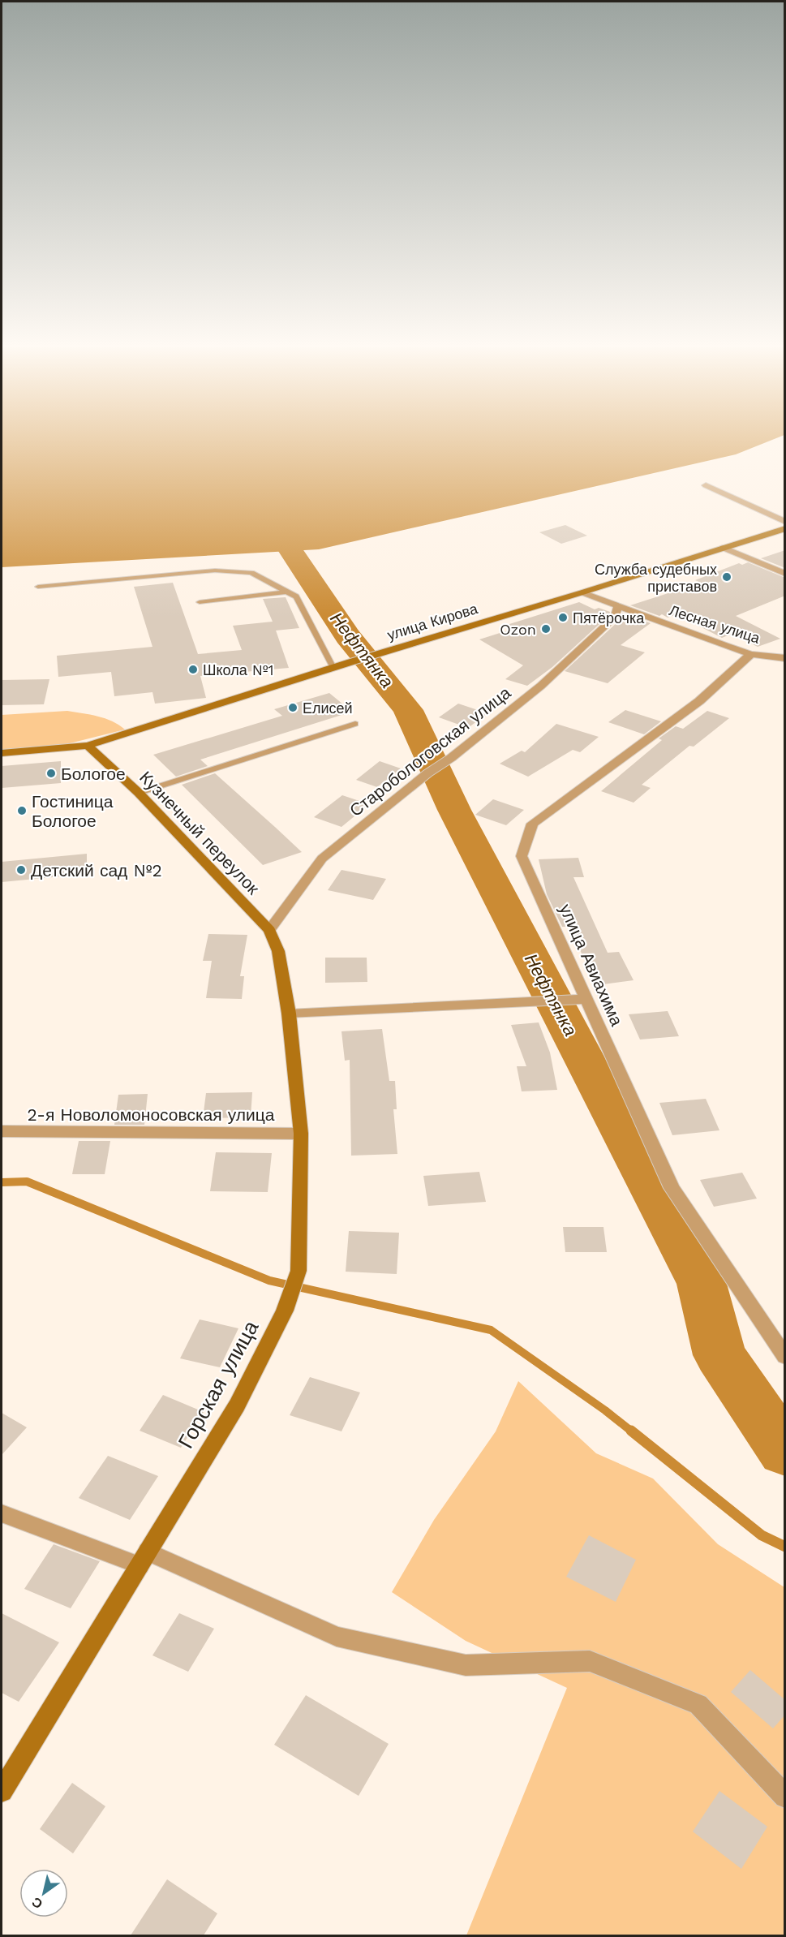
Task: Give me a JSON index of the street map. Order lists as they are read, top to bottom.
{
  "streets": {
    "main road": ["улица Кирова", "Кузнечный переулок", "Горская улица"],
    "street": [
      "Лесная улица",
      "Старобологовская улица",
      "улица Авиахима",
      "2-я Новоломоносовская улица"
    ]
  },
  "crossings": [
    ["улица Кирова", "Лесная улица"],
    ["улица Кирова", "Кузнечный переулок"],
    ["Лесная улица", "Старобологовская улица"],
    ["Лесная улица", "улица Авиахима"],
    ["Старобологовская улица", "Кузнечный переулок"],
    ["Кузнечный переулок", "Горская улица"],
    ["2-я Новоломоносовская улица", "Горская улица"]
  ],
  "water": ["Нефтянка"],
  "places": [
    "Служба судебных приставов",
    "Пятёрочка",
    "Ozon",
    "Школа №1",
    "Елисей",
    "Бологое",
    "Гостиница Бологое",
    "Детский сад №2"
  ],
  "north": "bottom left"
}
